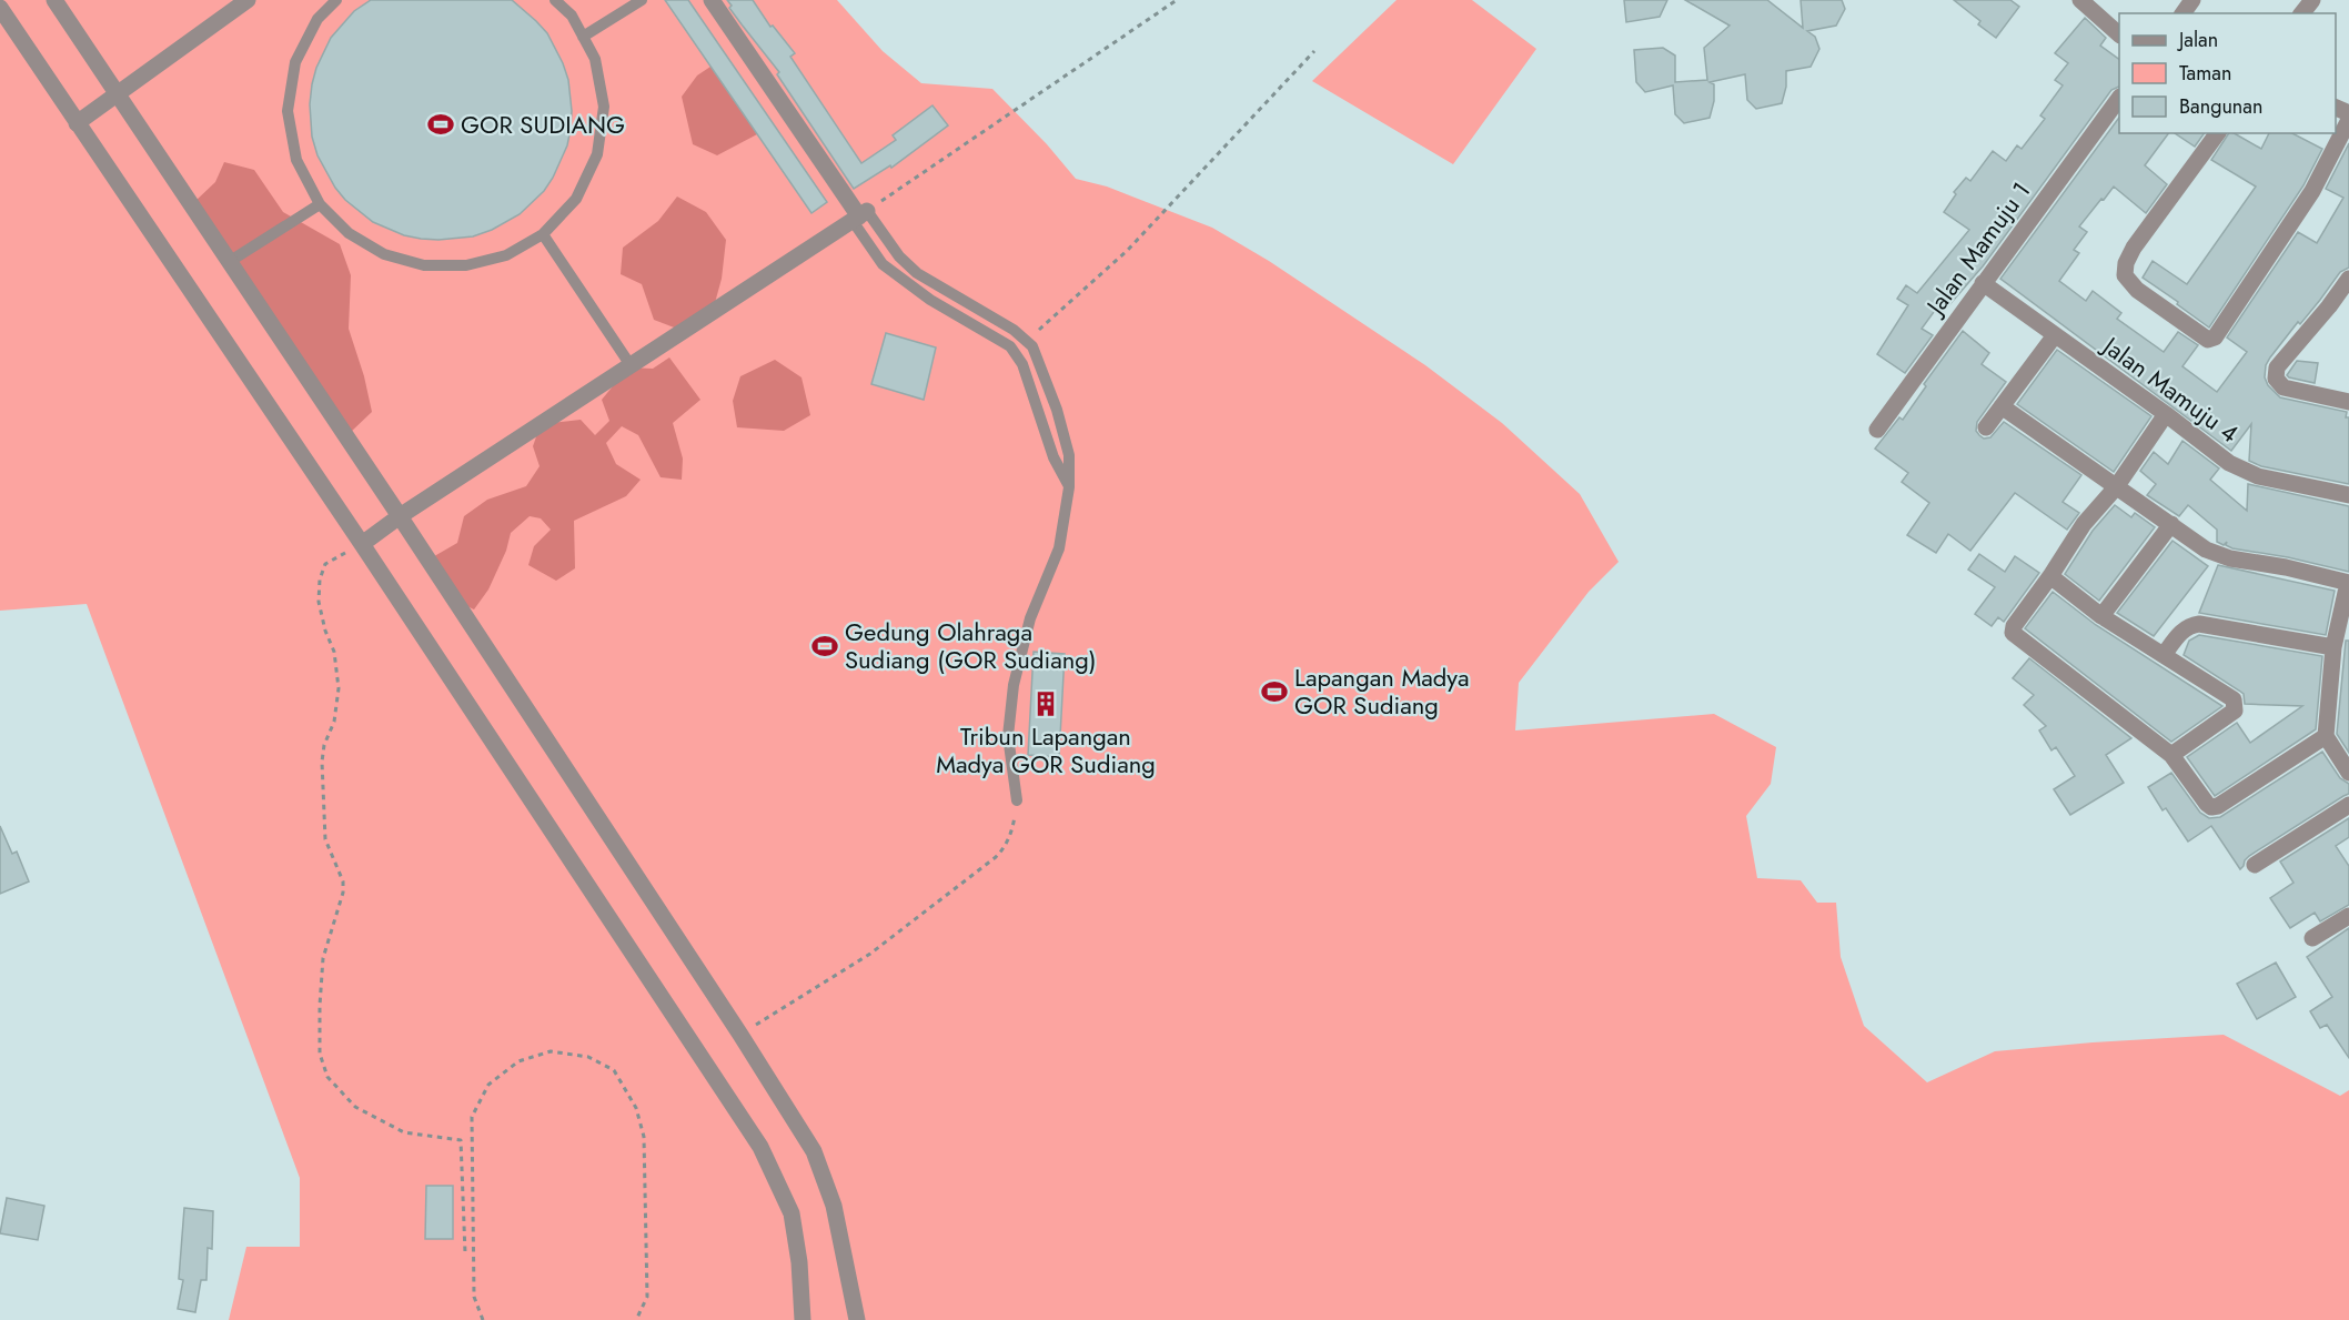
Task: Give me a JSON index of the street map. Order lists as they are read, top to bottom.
{
  "streets": {
    "street": ["Jalan Mamuju 1", "Jalan Mamuju 4"]
  },
  "crossings": [
    ["Jalan Mamuju 1", "Jalan Mamuju 4"]
  ],
  "places": {
    "sports": ["GOR SUDIANG", "Gedung Olahraga Sudiang (GOR Sudiang)", "Lapangan Madya GOR Sudiang"],
    "building": ["Tribun Lapangan Madya GOR Sudiang"]
  },
  "legend": ["Jalan", "Taman", "Bangunan"]
}
